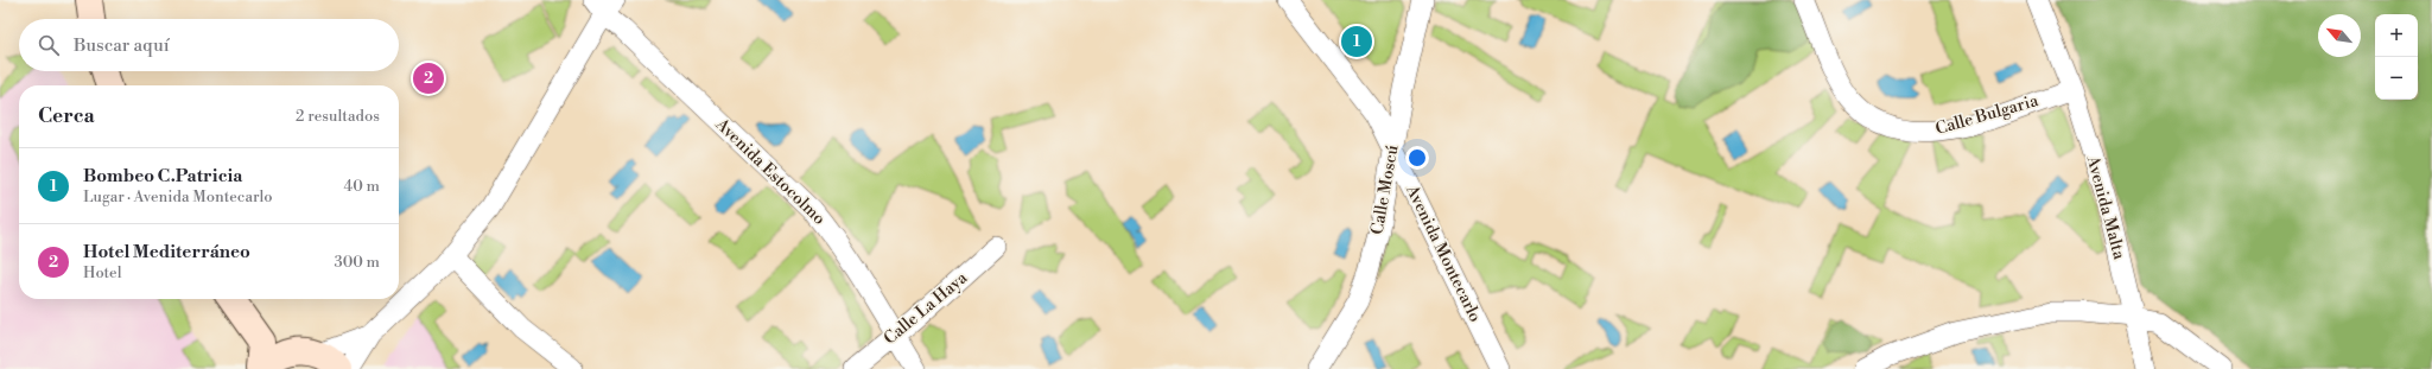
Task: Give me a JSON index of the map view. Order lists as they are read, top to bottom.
{
  "streets": {
    "street": [
      "Calle Bulgaria",
      "Avenida Estocolmo",
      "Calle Moscú",
      "Avenida Malta",
      "Avenida Montecarlo",
      "Calle La Haya"
    ]
  },
  "crossings": [
    ["Calle Bulgaria", "Avenida Malta"],
    ["Avenida Estocolmo", "Calle La Haya"],
    ["Calle Moscú", "Avenida Montecarlo"]
  ],
  "north": "top left",
  "page": {
    "map_buttons": ["+", "−"],
    "search": "Buscar aquí",
    "pins": ["1", "2"],
    "heading": ["Cerca", "2 resultados"],
    "list": [
      {
        "mark": "1",
        "name": "Bombeo C.Patricia",
        "note": "Lugar · Avenida Montecarlo",
        "value": "40 m"
      },
      {
        "mark": "2",
        "name": "Hotel Mediterráneo",
        "note": "Hotel",
        "value": "300 m"
      }
    ]
  }
}
